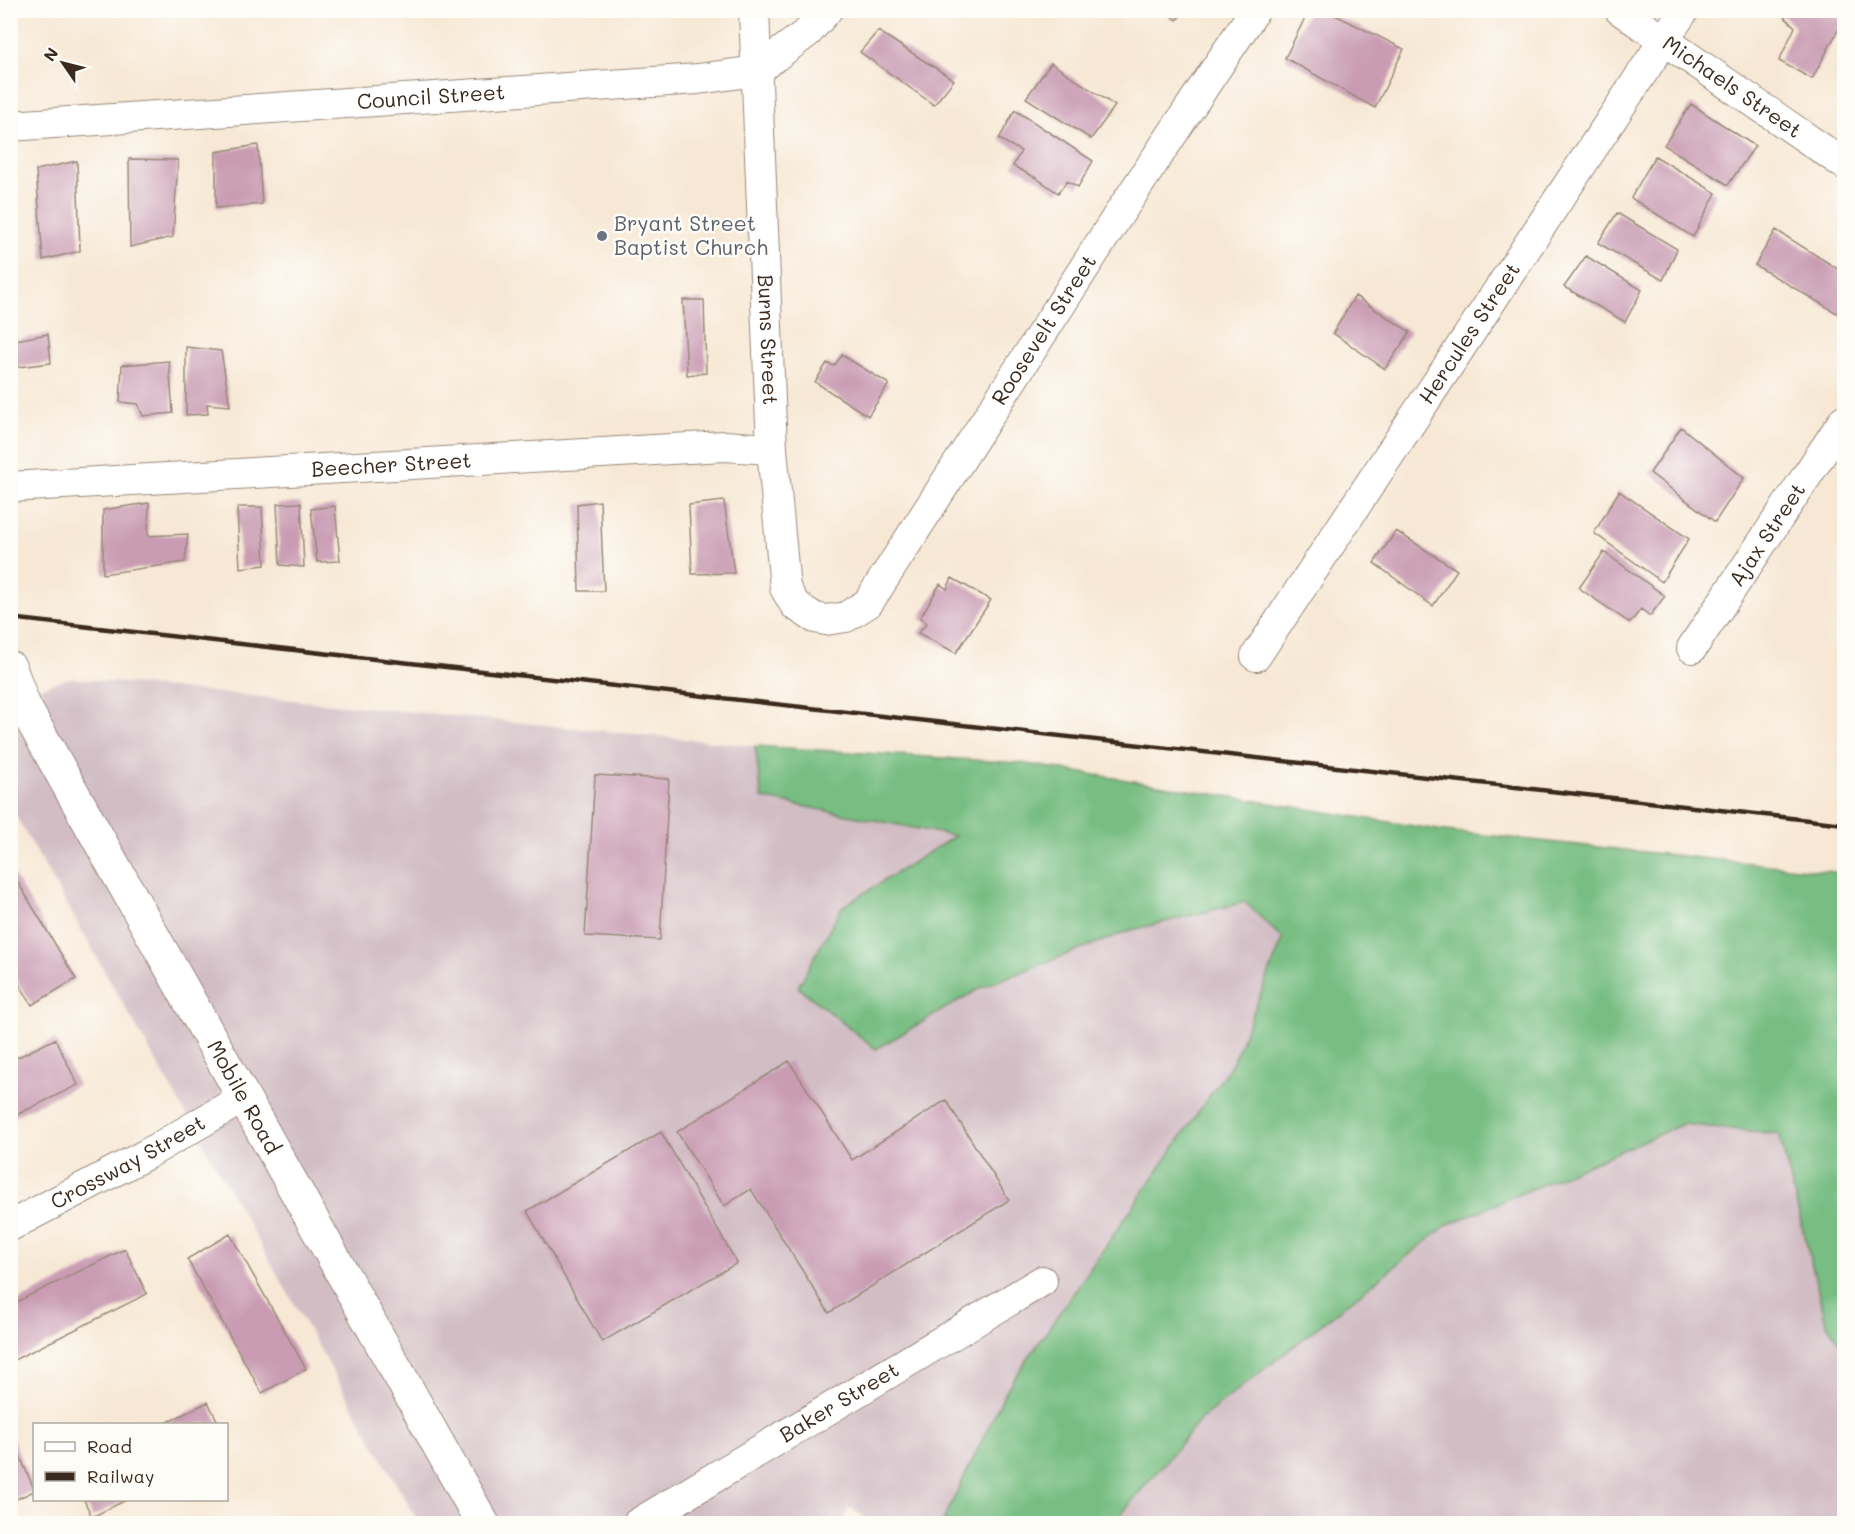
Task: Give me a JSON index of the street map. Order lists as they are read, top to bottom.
{
  "streets": {
    "street": [
      "Michaels Street",
      "Council Street",
      "Roosevelt Street",
      "Hercules Street",
      "Burns Street",
      "Beecher Street",
      "Ajax Street",
      "Mobile Road",
      "Crossway Street",
      "Baker Street"
    ]
  },
  "crossings": [
    ["Michaels Street", "Hercules Street"],
    ["Council Street", "Burns Street"],
    ["Roosevelt Street", "Burns Street"],
    ["Burns Street", "Beecher Street"],
    ["Mobile Road", "Crossway Street"]
  ],
  "places": ["Bryant Street Baptist Church"],
  "legend": ["Road", "Railway"],
  "north": "top left"
}
